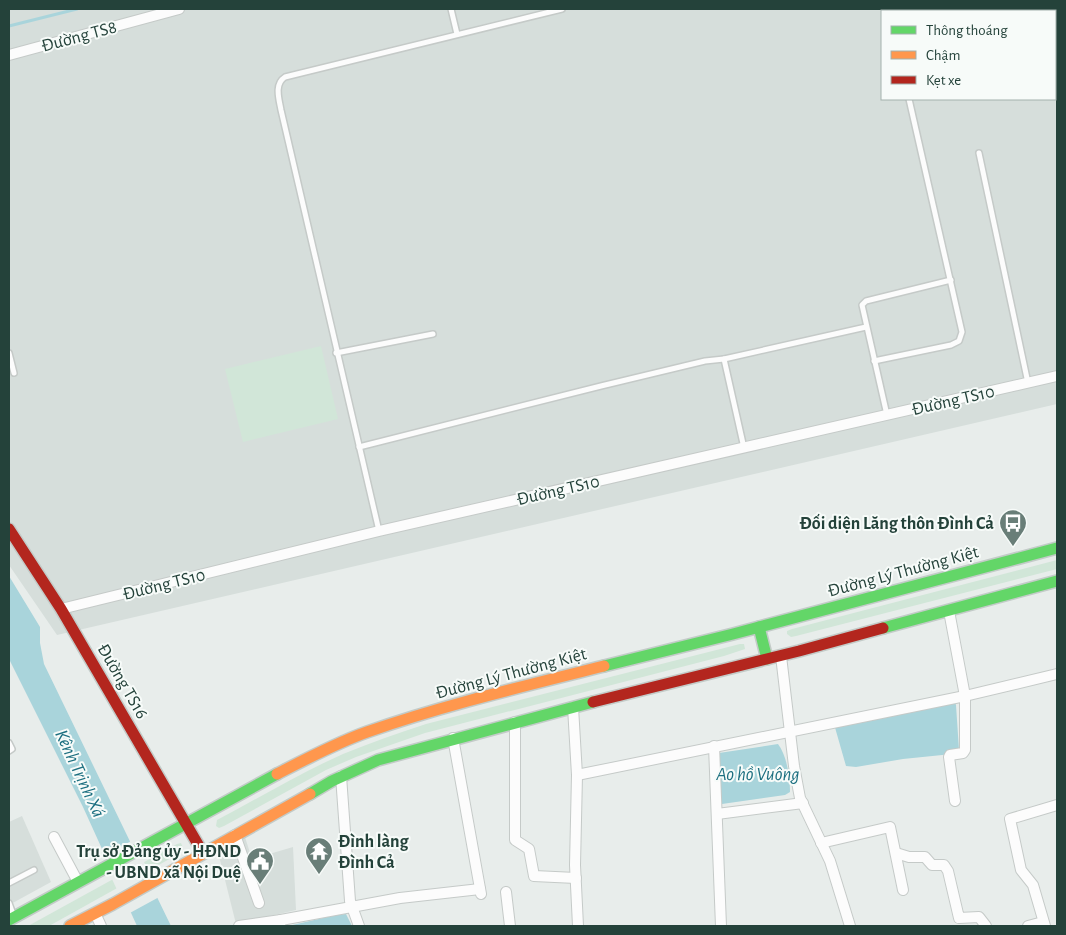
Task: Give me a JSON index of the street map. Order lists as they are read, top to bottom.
{
  "streets": {
    "main road": ["Đường Lý Thường Kiệt", "Đường TS16"],
    "street": ["Đường TS8", "Đường TS10"]
  },
  "crossings": [
    ["Đường TS10", "Đường TS16"],
    ["Đường Lý Thường Kiệt", "Đường TS16"]
  ],
  "water": ["Kênh Trịnh Xá", "Ao hồ Vuông"],
  "places": {
    "bus stop": ["Đối diện Lăng thôn Đình Cả"],
    "temple": ["Đình làng Đình Cả"],
    "public building": ["Trụ sở Đảng ủy - HĐND - UBND xã Nội Duệ"]
  },
  "legend": ["Thông thoáng", "Chậm", "Kẹt xe"]
}
